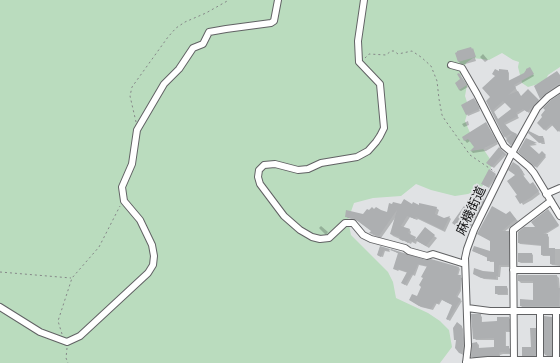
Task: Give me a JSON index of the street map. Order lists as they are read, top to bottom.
{
  "streets": {
    "street": ["麻機街道"]
  }
}
